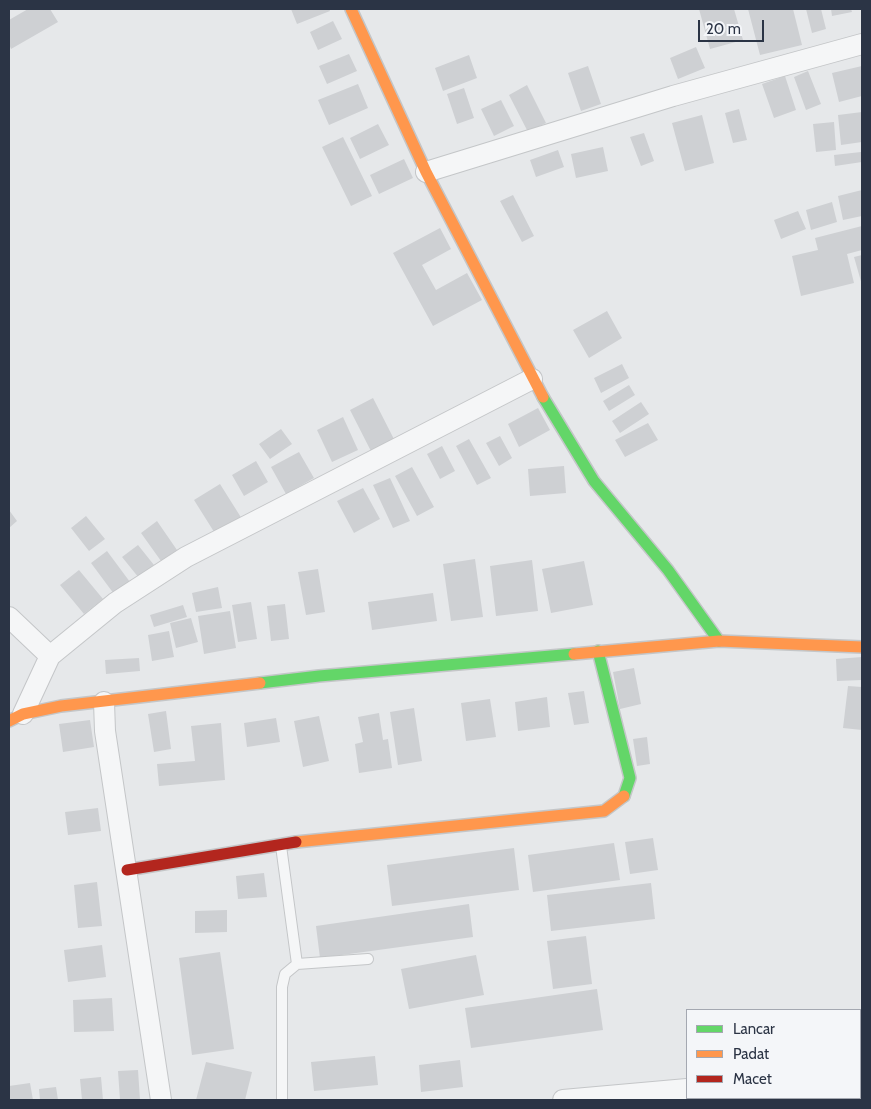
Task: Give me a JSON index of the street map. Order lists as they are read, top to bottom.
{
  "legend": ["Lancar", "Padat", "Macet"],
  "scale_bar": "20 m"
}
